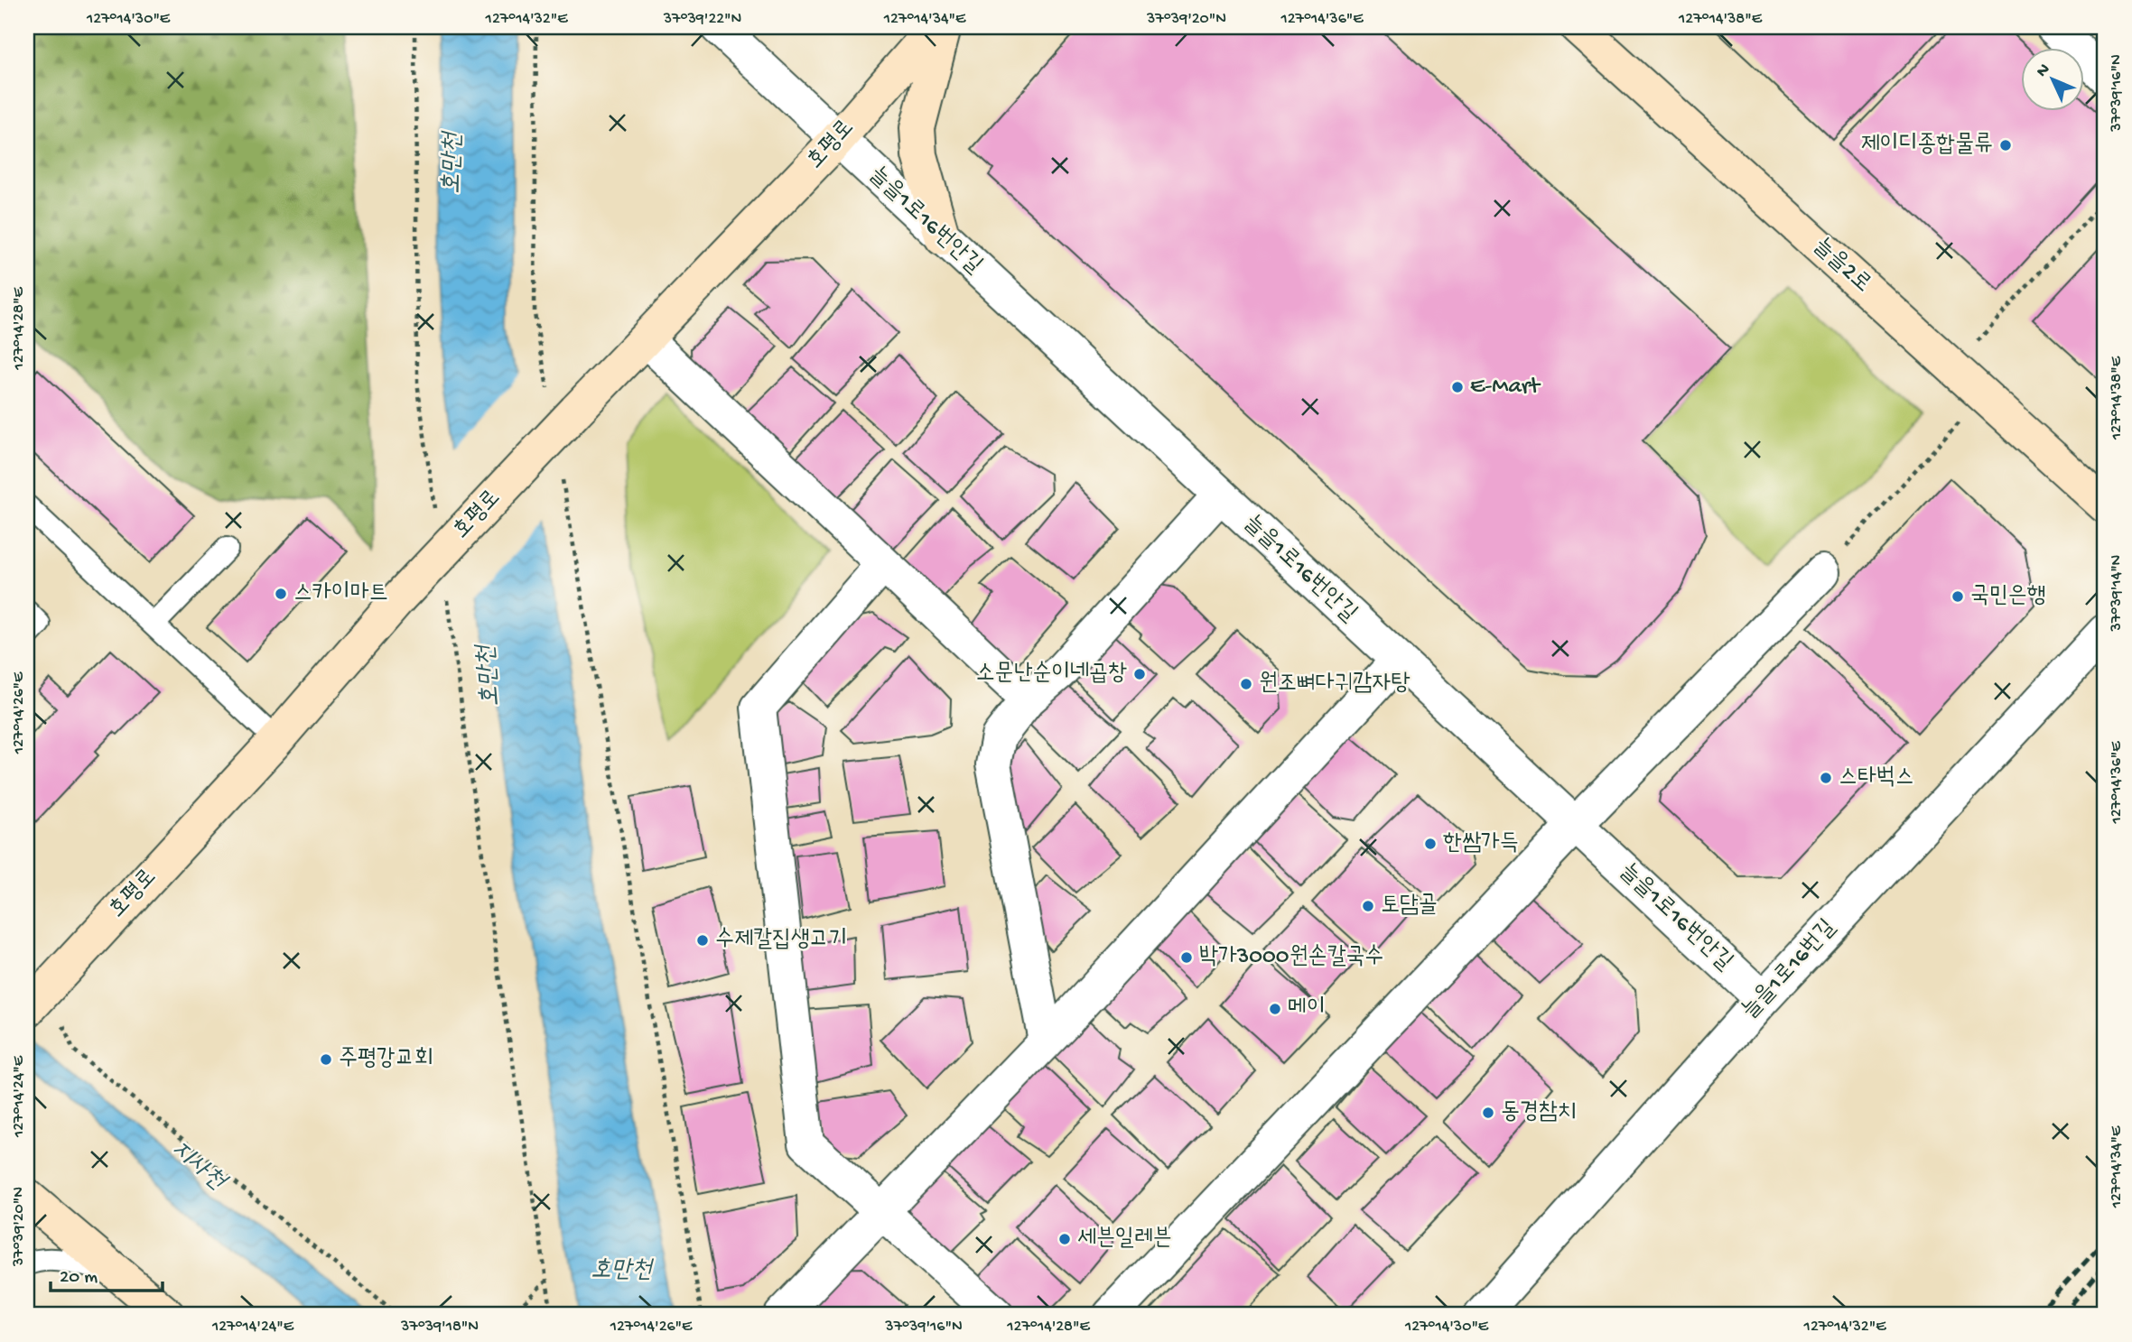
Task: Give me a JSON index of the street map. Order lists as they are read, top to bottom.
{
  "streets": {
    "street": [
      "호평로",
      "늘을1로16번안길",
      "늘을2로",
      "늘을1로16번길"
    ]
  },
  "crossings": [
    ["호평로", "늘을1로16번안길"],
    ["늘을1로16번안길", "늘을1로16번길"]
  ],
  "water": ["호만천", "지사천"],
  "places": [
    "제이디종합물류",
    "E-Mart",
    "스카이마트",
    "국민은행",
    "소문난순이네곱창",
    "원조뼈다귀감자탕",
    "스타벅스",
    "한쌈가득",
    "토담골",
    "수제칼집생고기",
    "박가3000원손칼국수",
    "메이",
    "주평강교회",
    "동경참치",
    "세븐일레븐"
  ],
  "scale_bar": "20 m",
  "north": "top left",
  "coordinates": [
    "127°14'30\"E",
    "127°14'32\"E",
    "37°39'22\"N",
    "127°14'34\"E",
    "37°39'20\"N",
    "127°14'36\"E",
    "127°14'38\"E",
    "37°39'16\"N",
    "127°14'28\"E",
    "37°39'14\"N",
    "127°14'26\"E",
    "127°14'24\"E",
    "37°39'18\"N"
  ]
}
